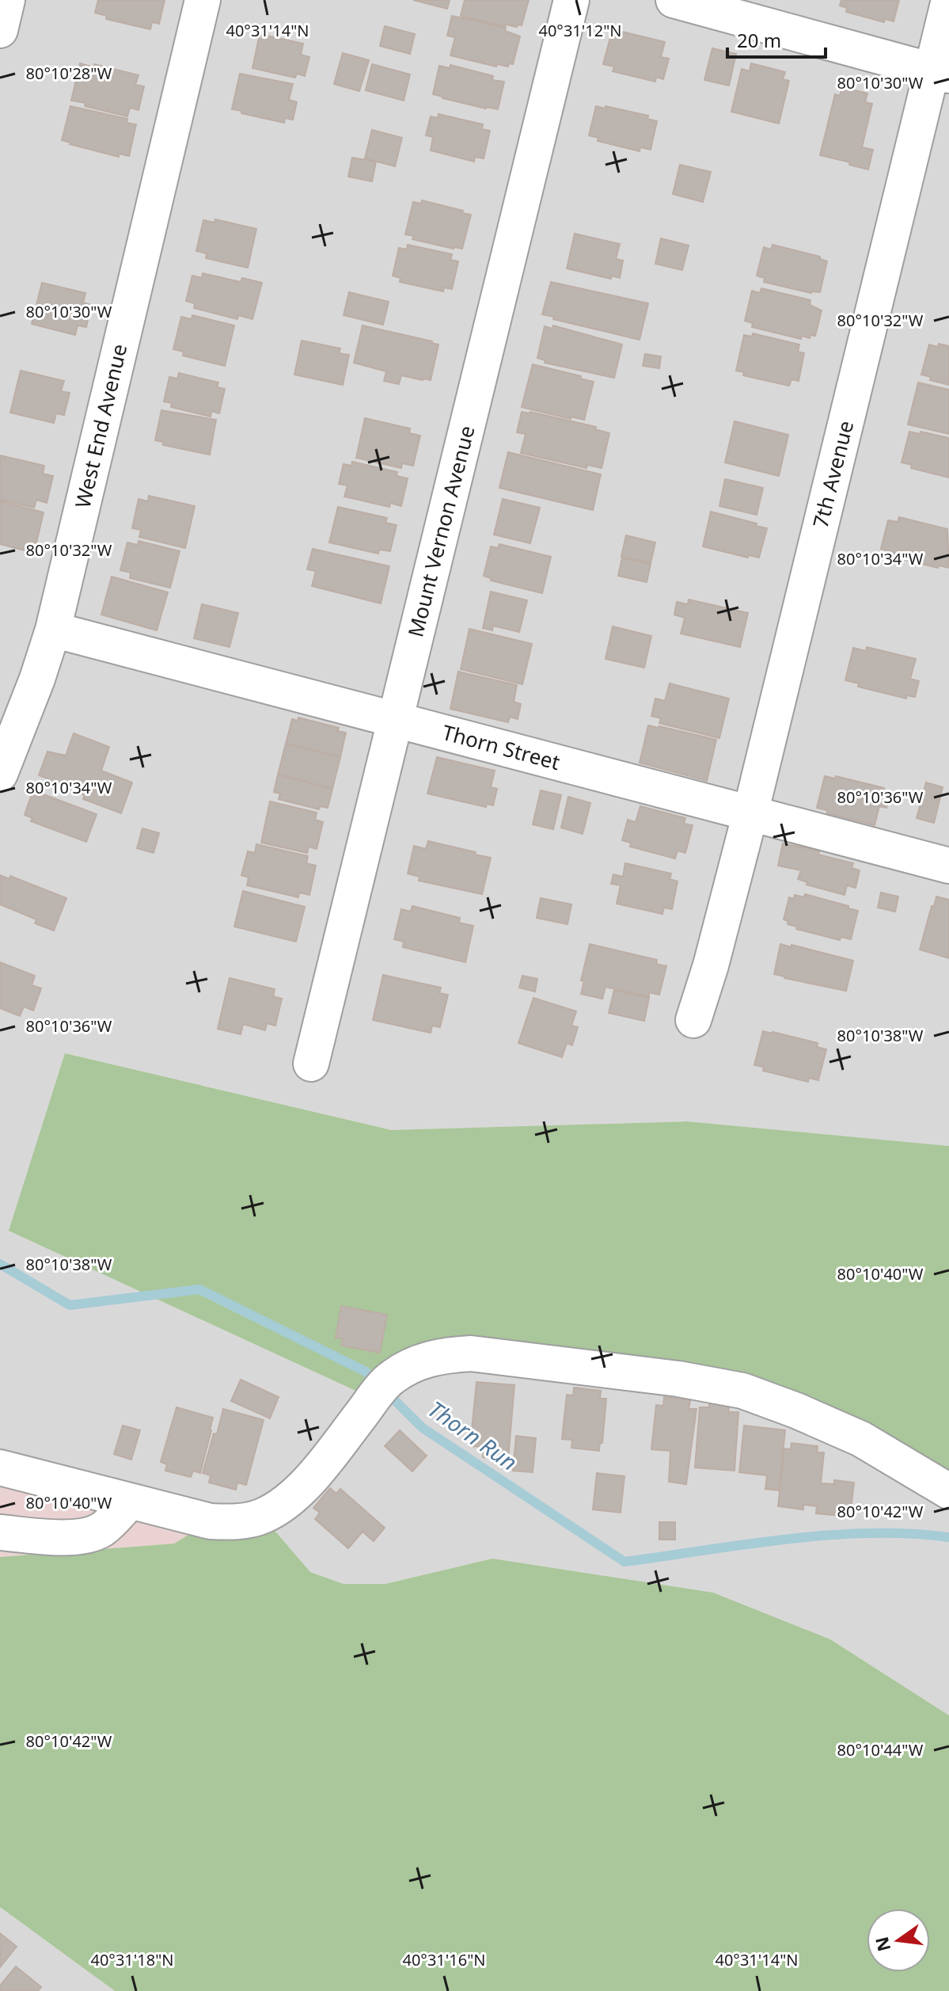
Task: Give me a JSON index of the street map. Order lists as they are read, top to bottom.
{
  "streets": {
    "street": [
      "West End Avenue",
      "7th Avenue",
      "Mount Vernon Avenue",
      "Thorn Street"
    ]
  },
  "crossings": [
    ["West End Avenue", "Thorn Street"],
    ["7th Avenue", "Thorn Street"],
    ["Mount Vernon Avenue", "Thorn Street"]
  ],
  "water": ["Thorn Run"],
  "scale_bar": "20 m",
  "north": "left",
  "coordinates": [
    "40°31'14\"N",
    "40°31'12\"N",
    "80°10'28\"W",
    "80°10'30\"W",
    "80°10'32\"W",
    "80°10'34\"W",
    "80°10'36\"W",
    "80°10'38\"W",
    "80°10'40\"W",
    "80°10'42\"W",
    "80°10'44\"W",
    "40°31'18\"N",
    "40°31'16\"N"
  ]
}
